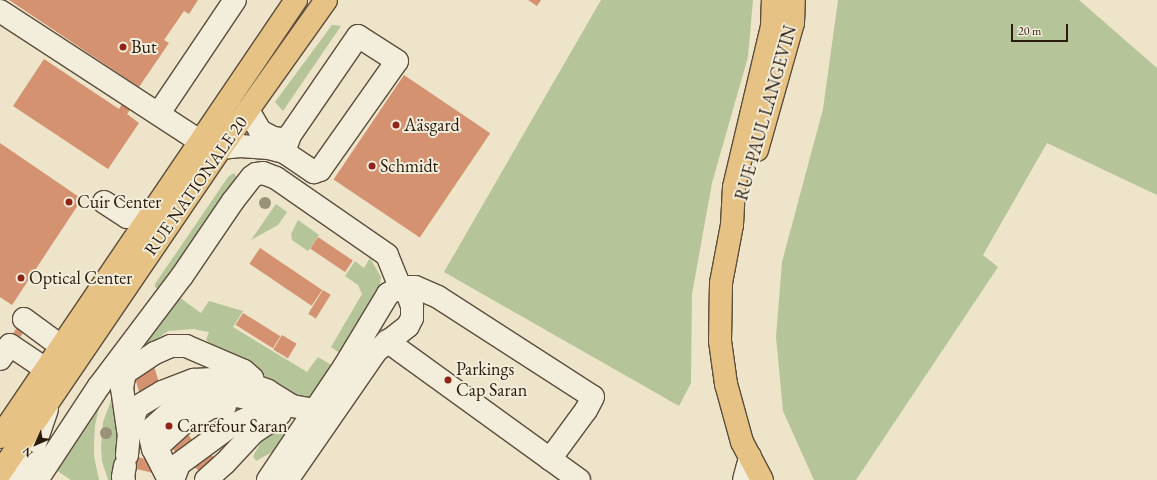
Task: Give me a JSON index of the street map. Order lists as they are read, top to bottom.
{
  "streets": {
    "main road": ["RUE PAUL LANGEVIN", "RUE NATIONALE 20"]
  },
  "places": [
    "But",
    "Aäsgard",
    "Schmidt",
    "Cuir Center",
    "Optical Center",
    "Parkings Cap Saran",
    "Carrefour Saran"
  ],
  "scale_bar": "20 m",
  "north": "bottom left"
}
